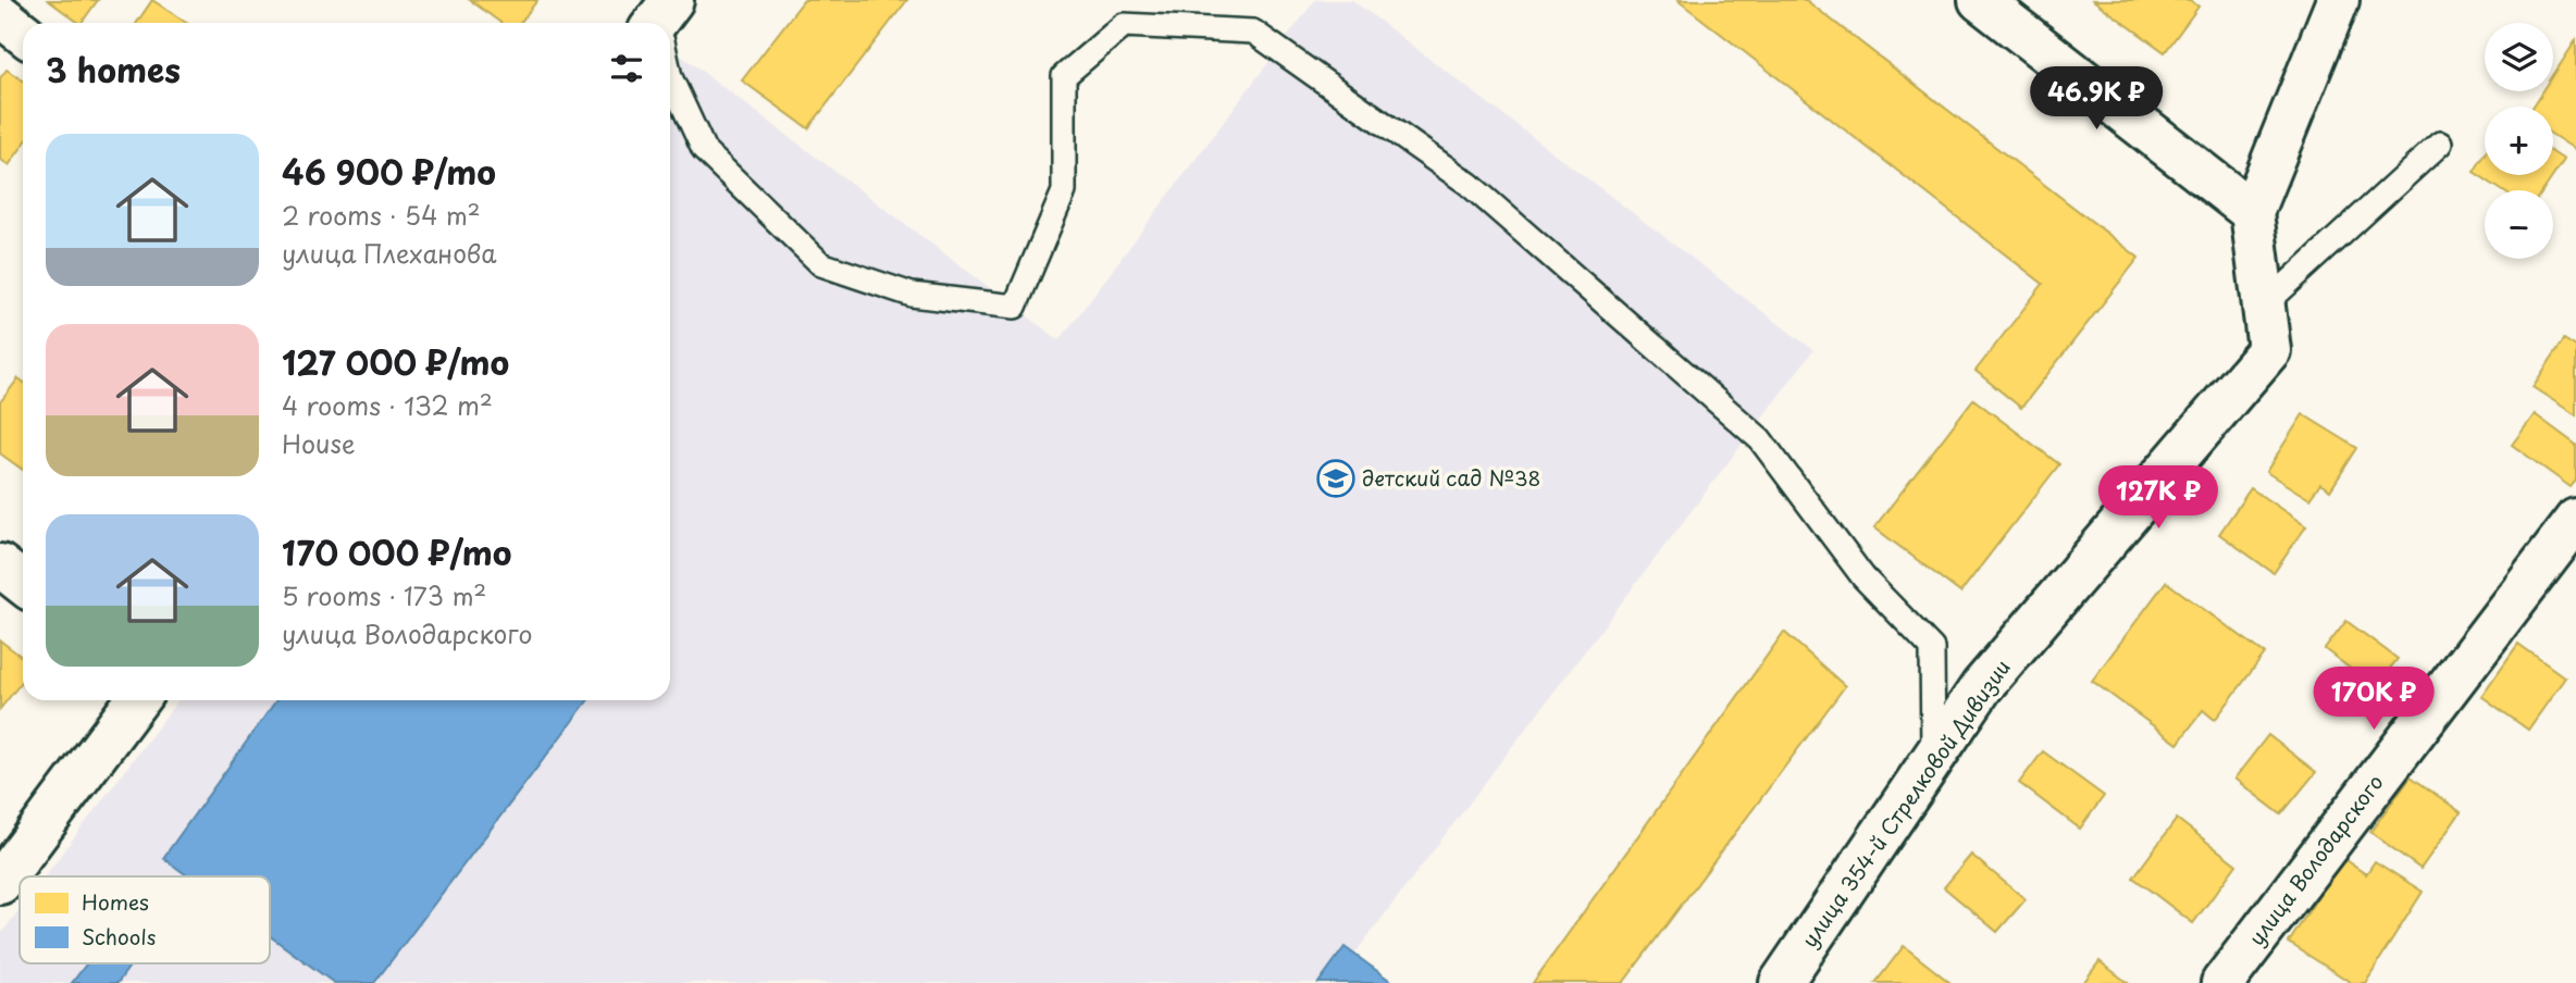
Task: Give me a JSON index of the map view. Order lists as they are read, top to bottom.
{
  "streets": {
    "street": ["улица 354-й Стрелковой Дивизии", "улица Володарского"]
  },
  "places": {
    "school or university": ["детский сад №38"]
  },
  "legend": ["Homes", "Schools"],
  "page": {
    "map_buttons": ["+", "−"],
    "heading": "3 homes",
    "price": ["46.9K ₽", "127K ₽", "170K ₽"],
    "list": [
      {
        "name": "46 900 ₽/mo",
        "note": "2 rooms · 54 m² · улица Плеханова"
      },
      {
        "name": "127 000 ₽/mo",
        "note": "4 rooms · 132 m² · House"
      },
      {
        "name": "170 000 ₽/mo",
        "note": "5 rooms · 173 m² · улица Володарского"
      }
    ]
  }
}
